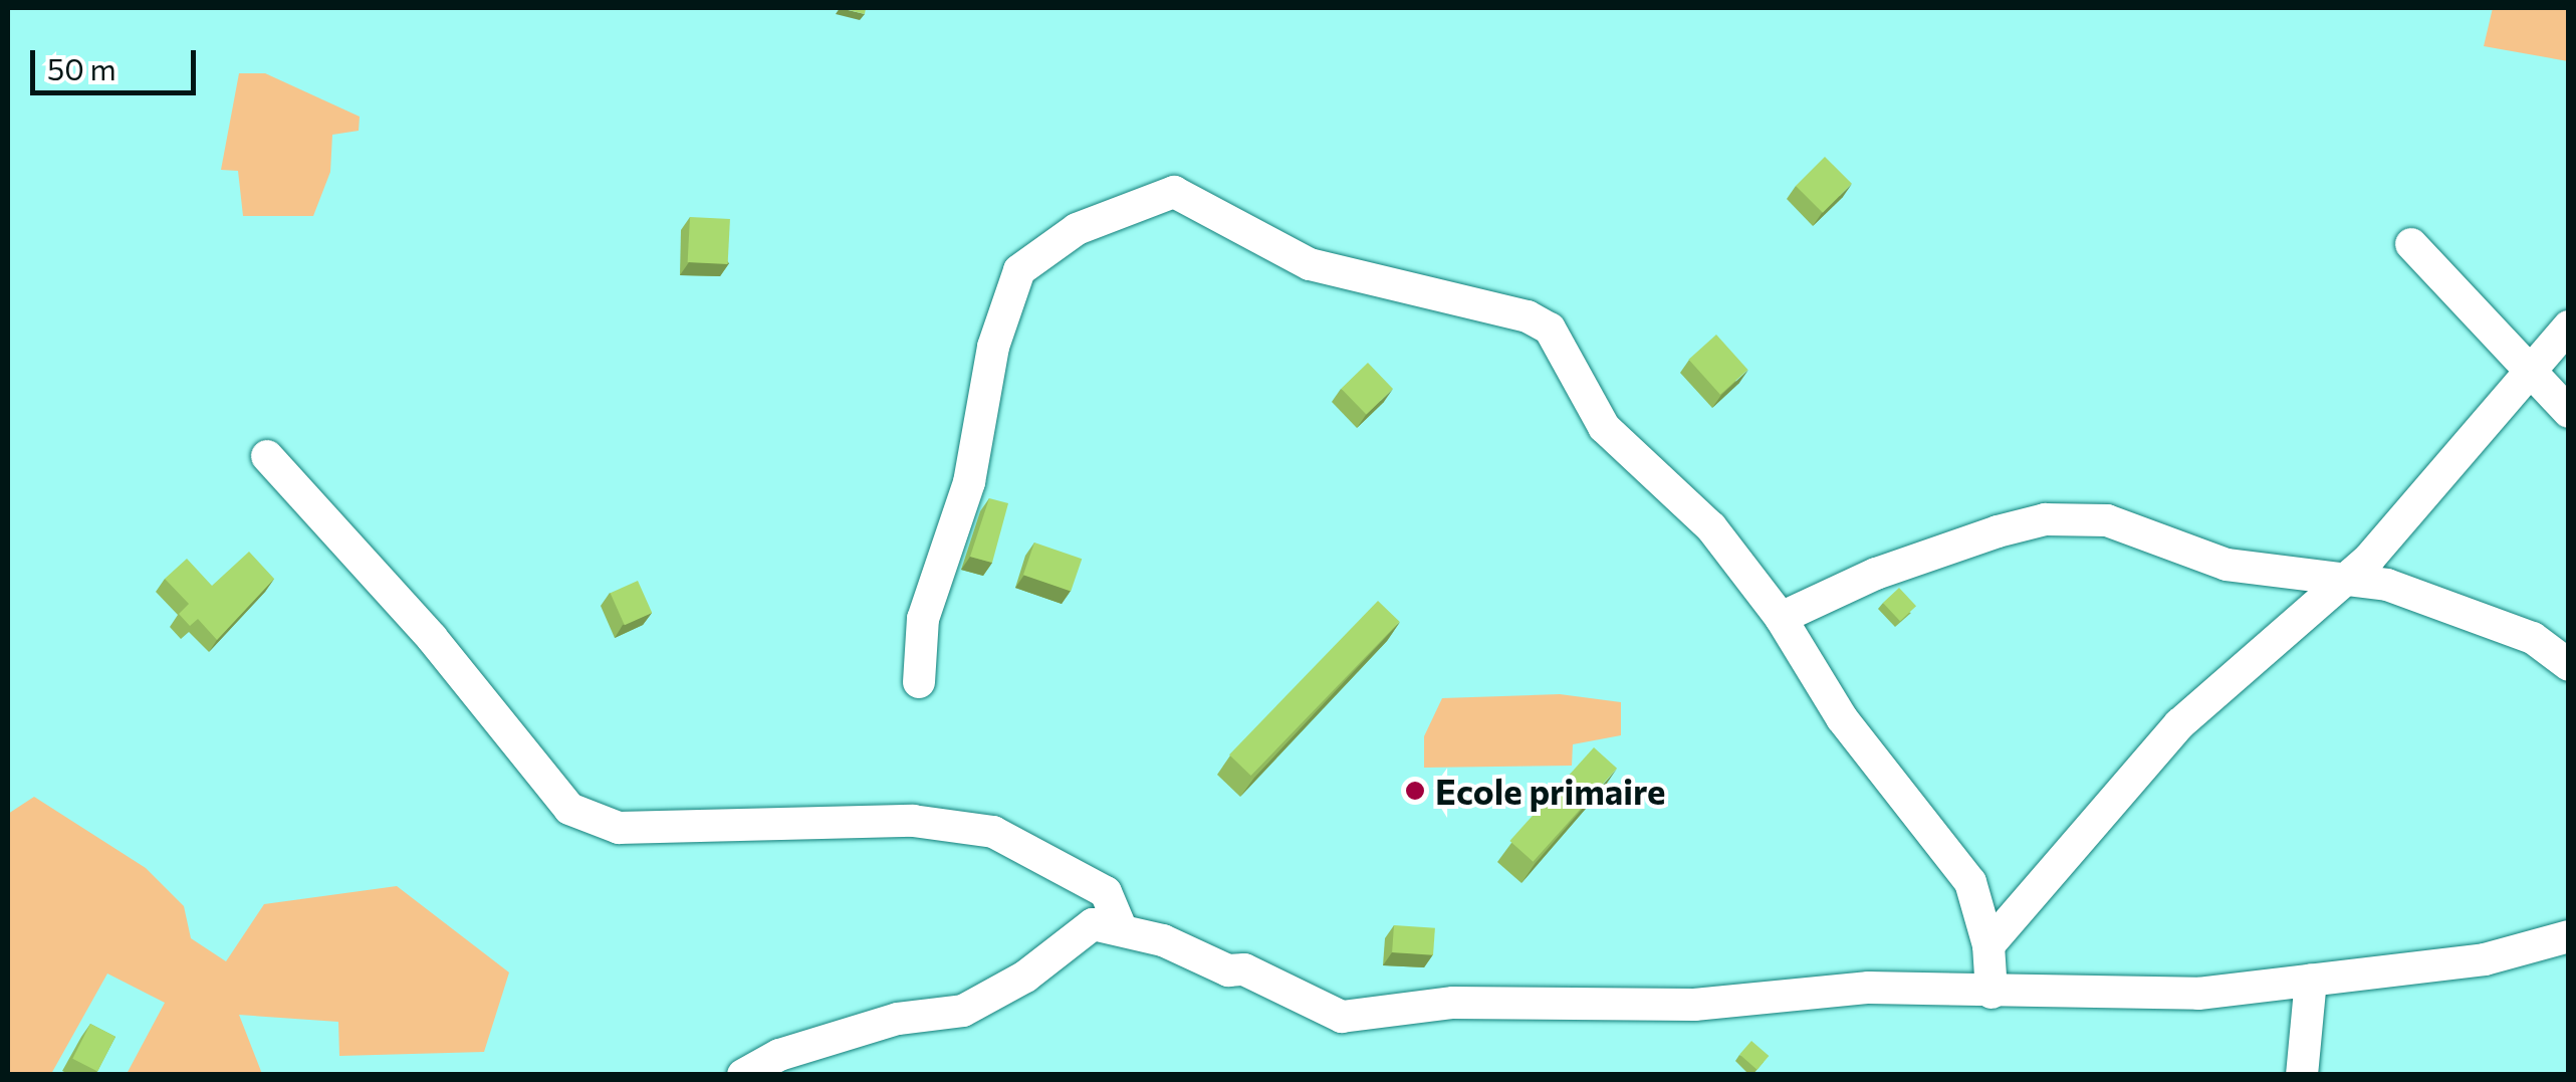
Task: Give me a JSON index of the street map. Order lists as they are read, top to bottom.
{
  "places": ["Ecole primaire"],
  "scale_bar": "50 m"
}
